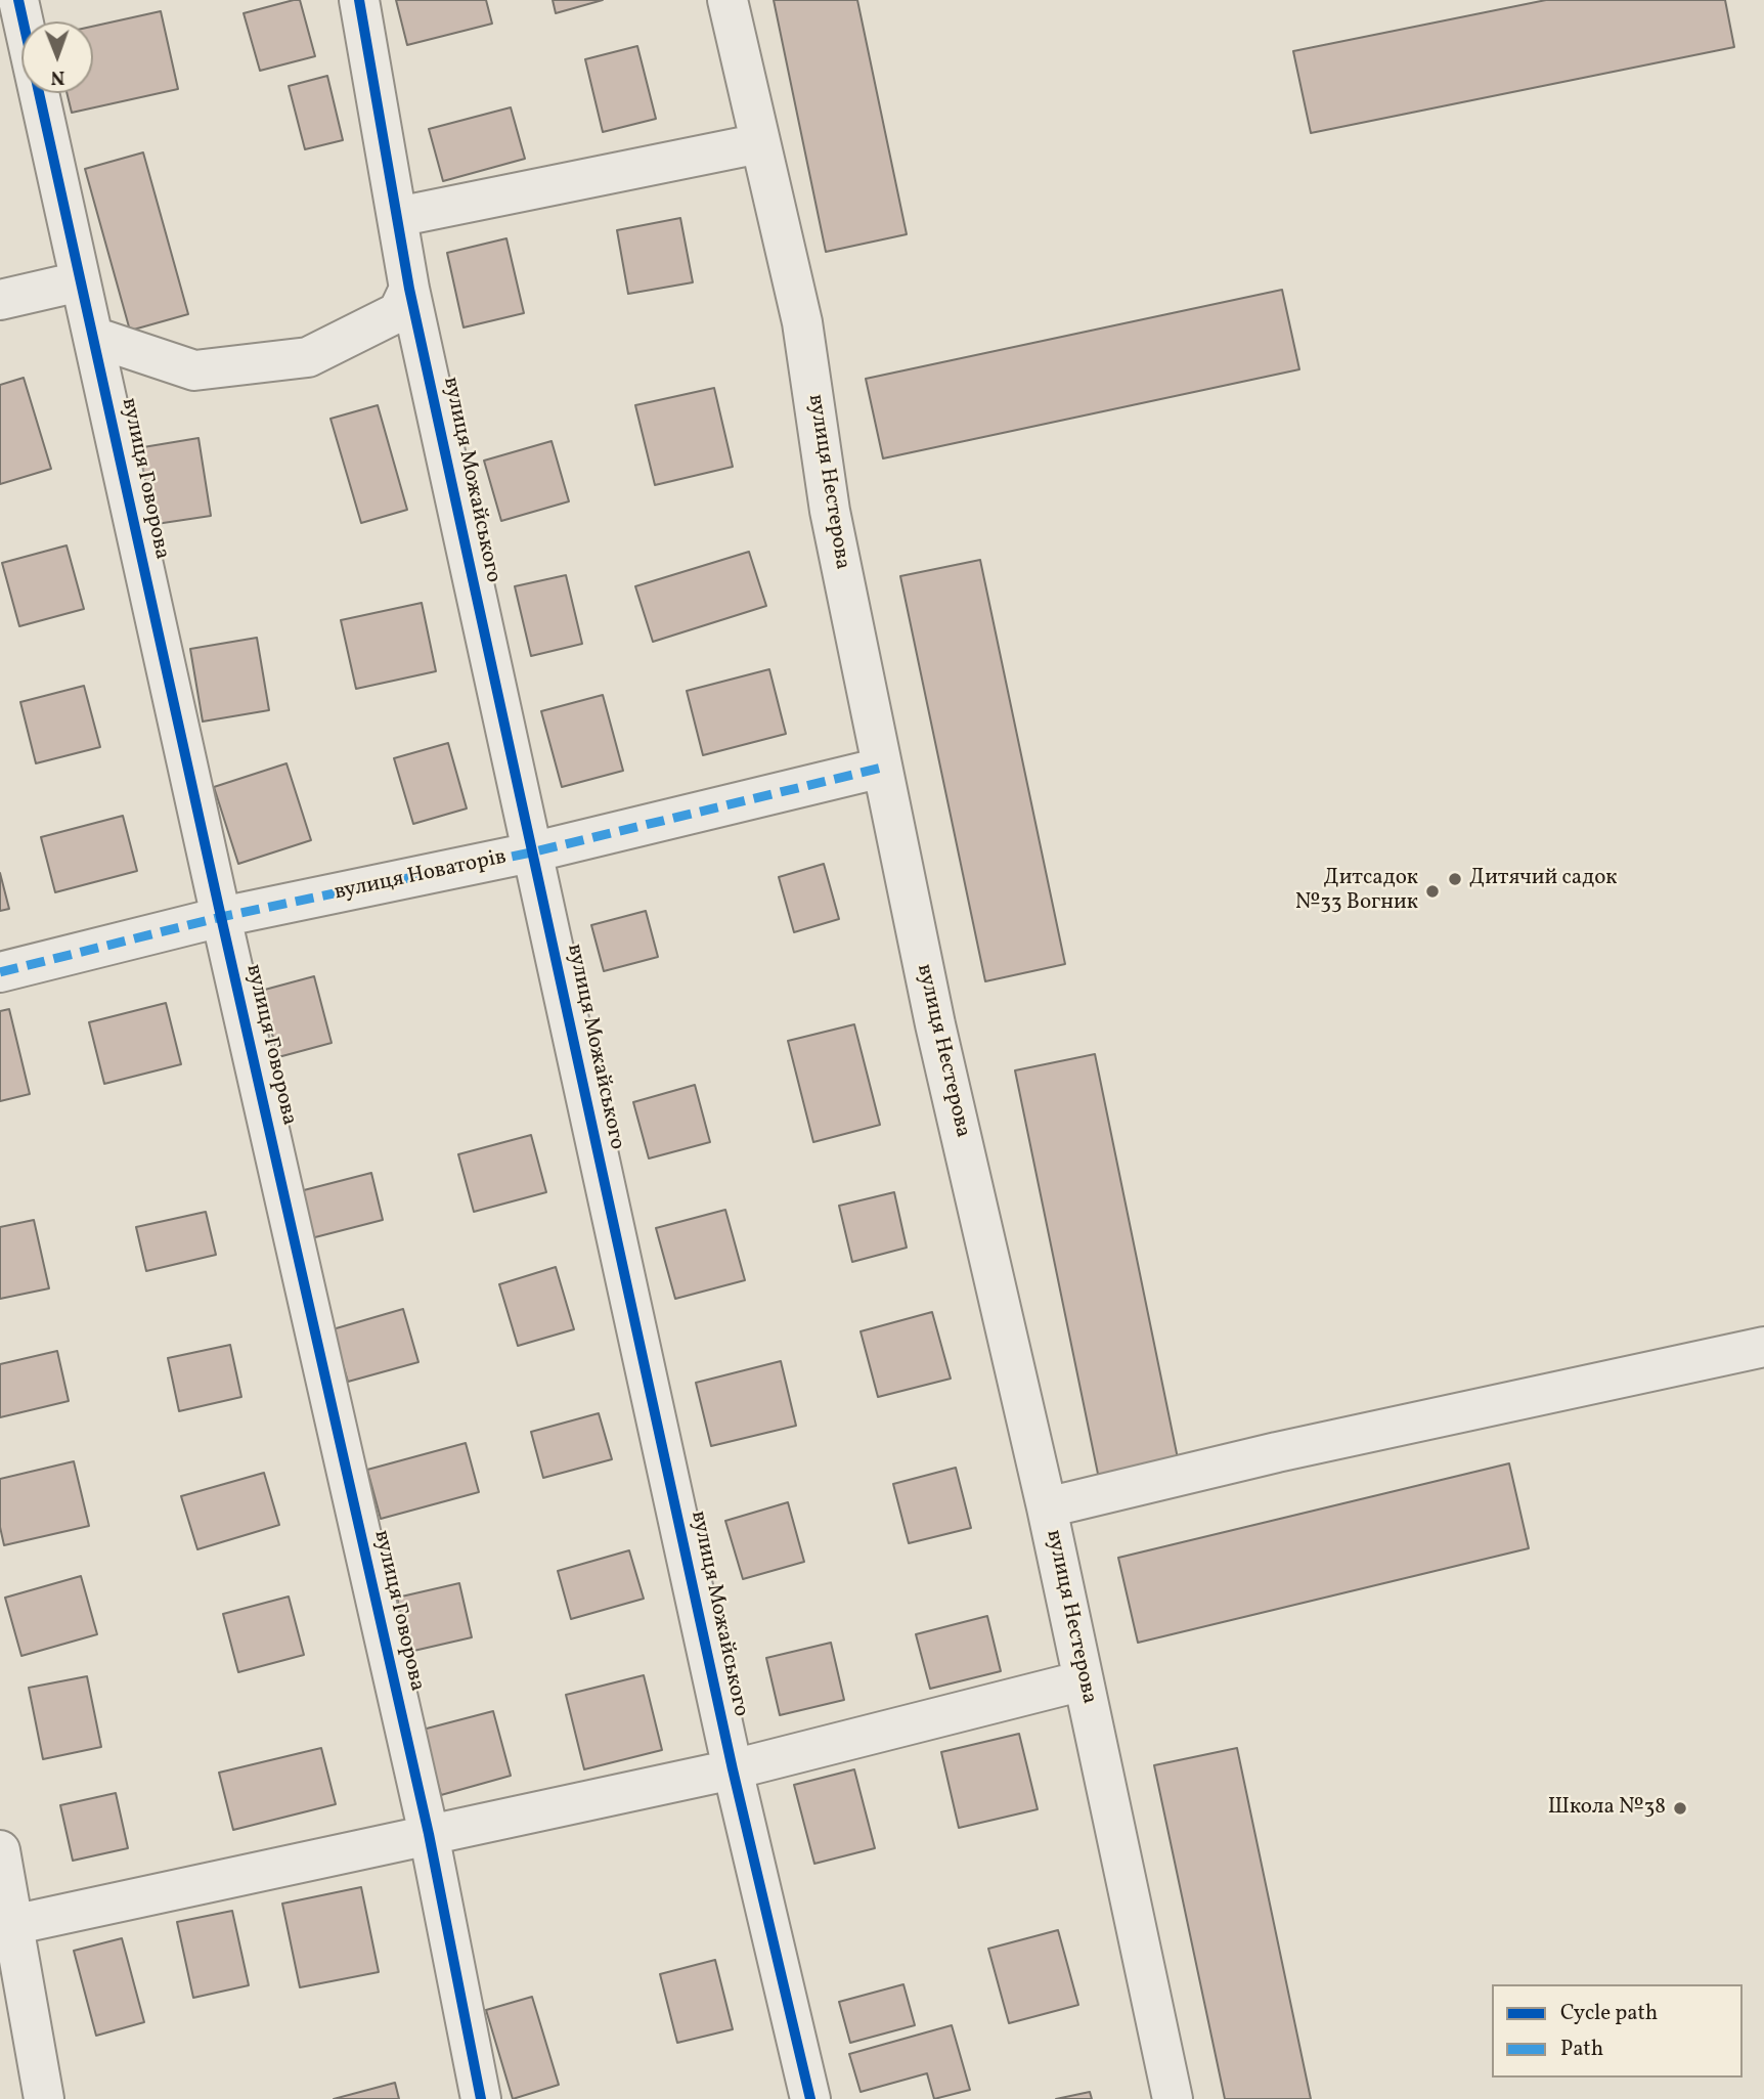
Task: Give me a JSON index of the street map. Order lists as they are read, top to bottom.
{
  "streets": {
    "street": [
      "вулиця Говорова",
      "вулиця Можайського",
      "вулиця Нестерова",
      "вулиця Новаторів"
    ]
  },
  "crossings": [
    ["вулиця Говорова", "вулиця Новаторів"],
    ["вулиця Можайського", "вулиця Новаторів"],
    ["вулиця Нестерова", "вулиця Новаторів"]
  ],
  "places": ["Дитячий садок", "Дитсадок №33 Вогник", "Школа №38"],
  "legend": ["Cycle path", "Path"],
  "north": "bottom"
}
